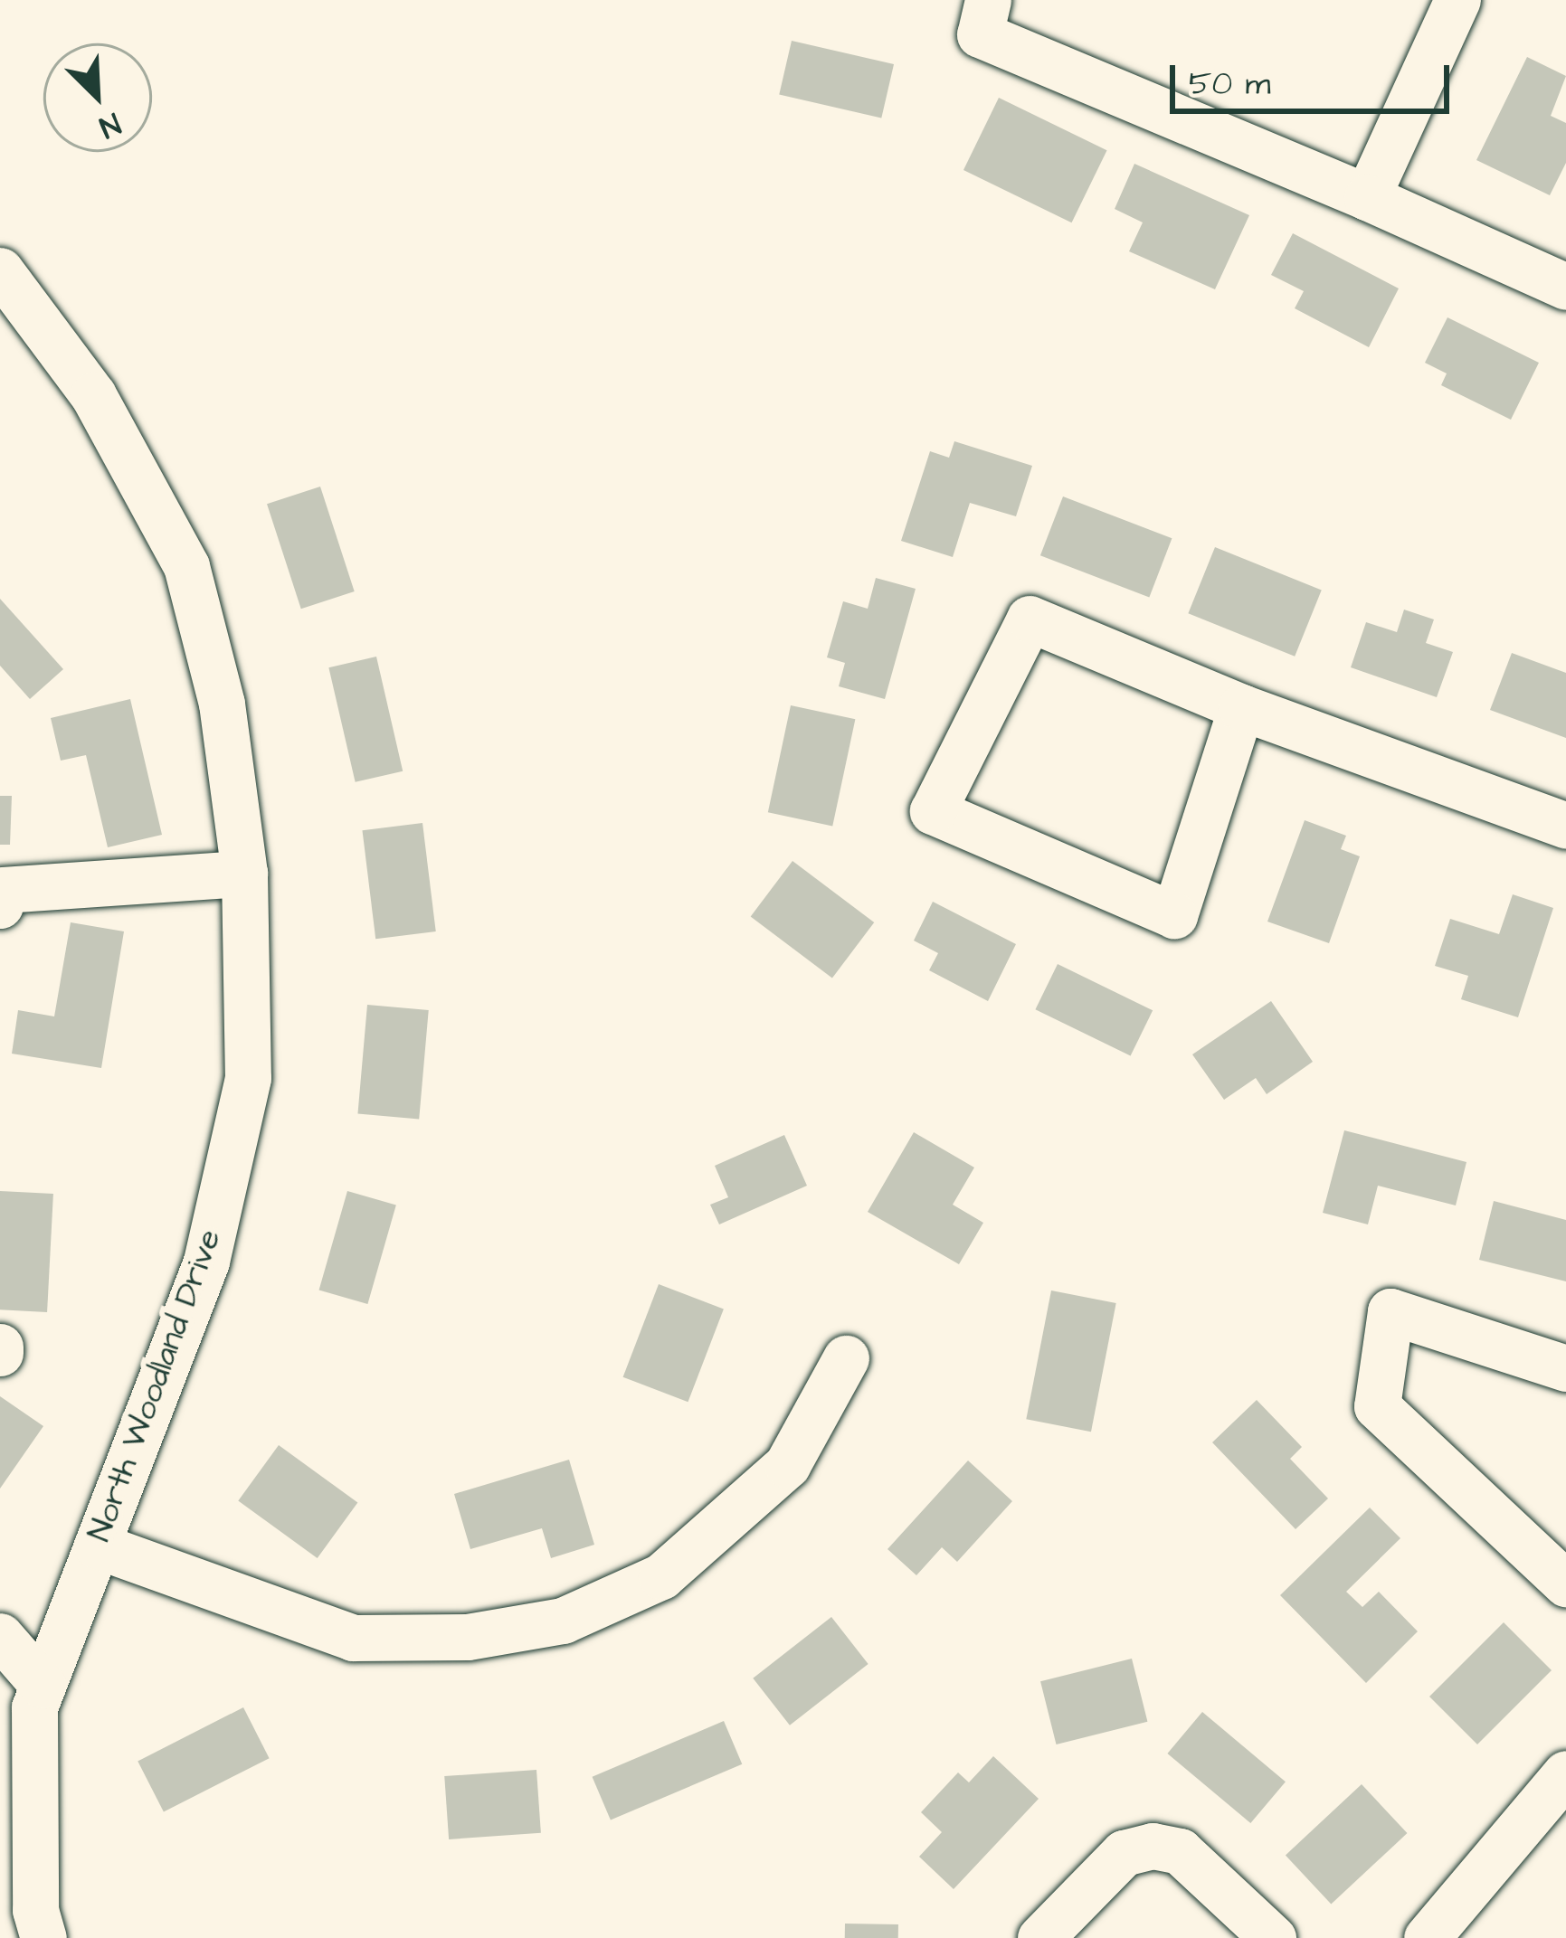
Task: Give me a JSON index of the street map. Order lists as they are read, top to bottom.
{
  "streets": {
    "street": ["North Woodland Drive"]
  },
  "scale_bar": "50 m",
  "north": "bottom right"
}
